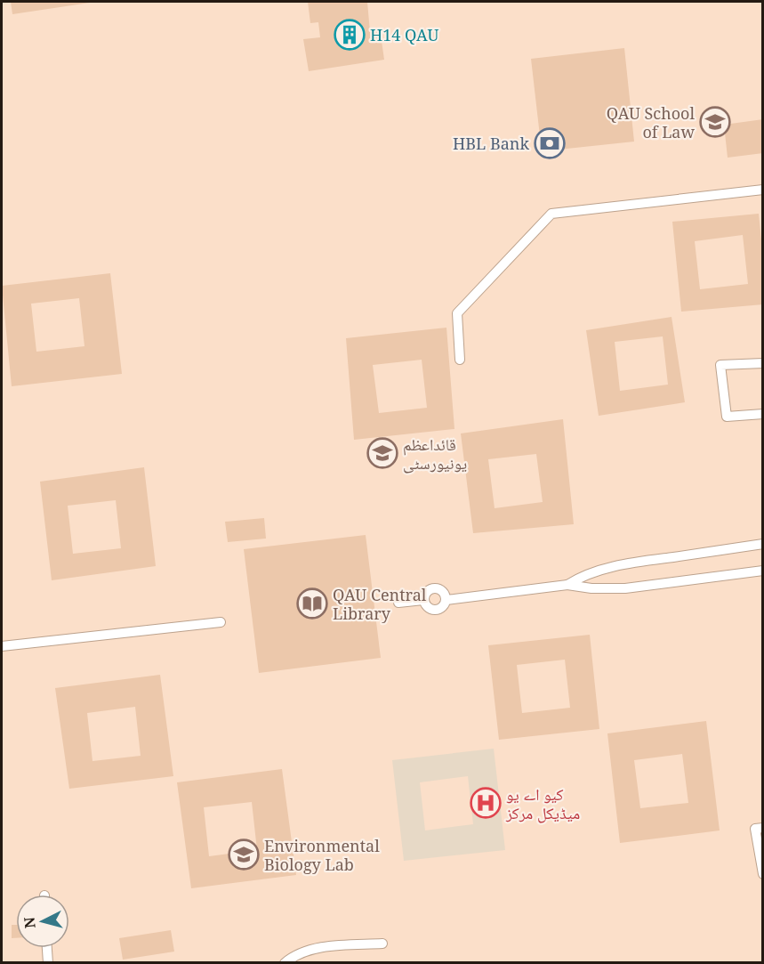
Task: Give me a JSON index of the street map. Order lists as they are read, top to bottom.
{
  "places": {
    "building": ["H14 QAU"],
    "school or university": ["QAU School of Law", "قائداعظم یونیورسٹی", "Environmental Biology Lab"],
    "bank": ["HBL Bank"],
    "library": ["QAU Central Library"],
    "hospital": ["کیو اے یو میڈیکل مرکز"]
  },
  "north": "left"
}
